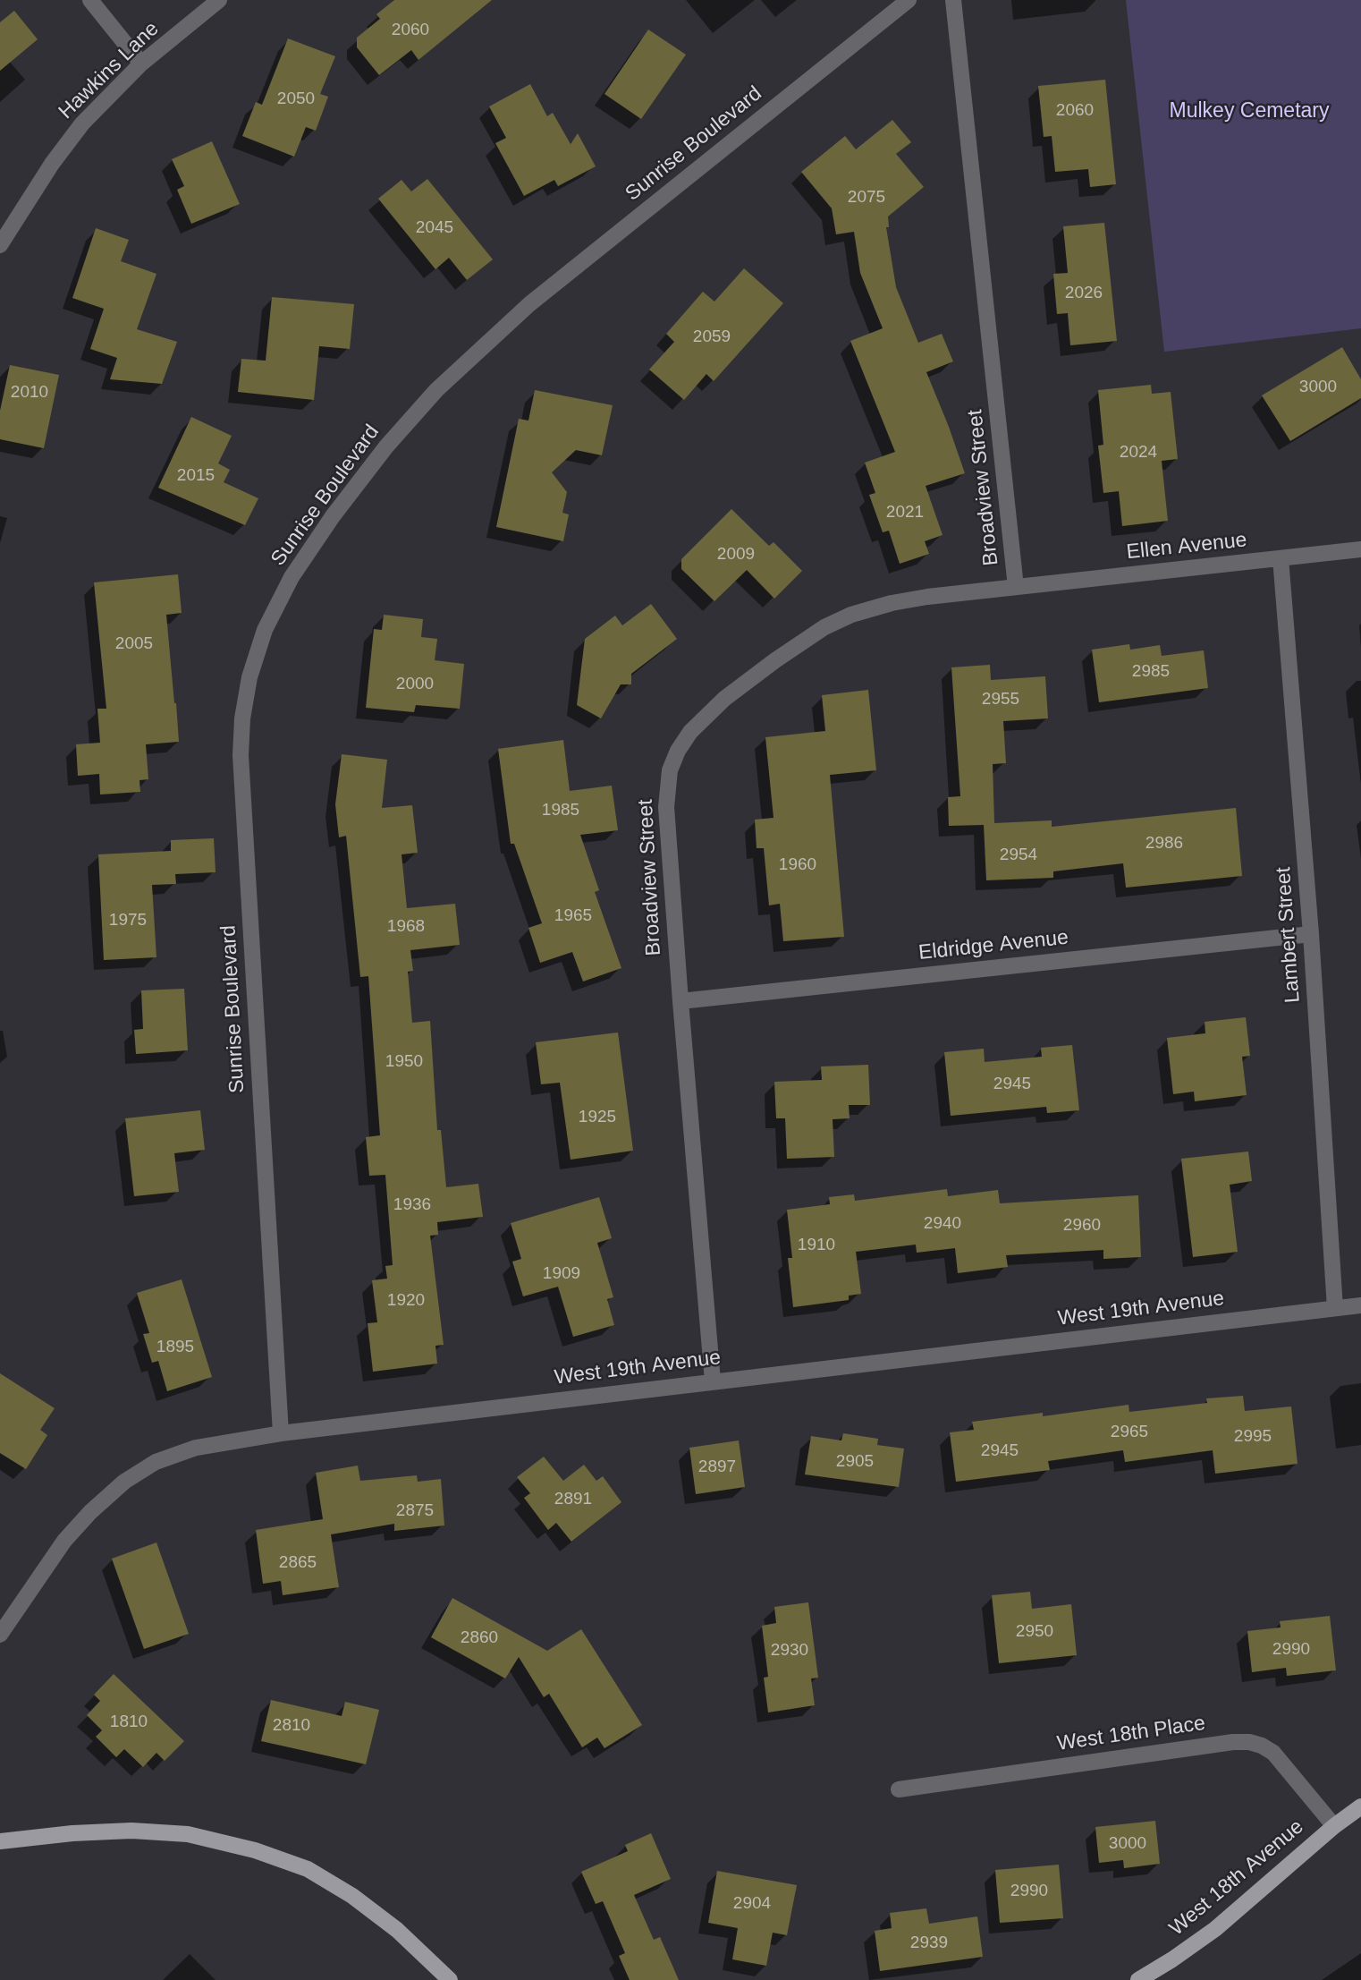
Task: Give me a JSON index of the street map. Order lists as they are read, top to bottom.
{
  "streets": {
    "main road": ["West 18th Avenue"],
    "street": [
      "Hawkins Lane",
      "Sunrise Boulevard",
      "Broadview Street",
      "Ellen Avenue",
      "Lambert Street",
      "Eldridge Avenue",
      "West 19th Avenue",
      "West 18th Place"
    ]
  },
  "crossings": [
    ["Sunrise Boulevard", "West 19th Avenue"],
    ["Broadview Street", "Ellen Avenue"],
    ["Broadview Street", "Eldridge Avenue"],
    ["Broadview Street", "West 19th Avenue"],
    ["Ellen Avenue", "Lambert Street"],
    ["Lambert Street", "Eldridge Avenue"],
    ["Lambert Street", "West 19th Avenue"],
    ["West 18th Place", "West 18th Avenue"]
  ],
  "parks": ["Mulkey Cemetary"],
  "house_numbers": [
    "2060",
    "2050",
    "2060",
    "2075",
    "2045",
    "2026",
    "2059",
    "3000",
    "2010",
    "2024",
    "2015",
    "2021",
    "2009",
    "2005",
    "2985",
    "2000",
    "2955",
    "1985",
    "2986",
    "2954",
    "1960",
    "1965",
    "1975",
    "1968",
    "1950",
    "2945",
    "1925",
    "1936",
    "2940",
    "2960",
    "1910",
    "1909",
    "1920",
    "1895",
    "2965",
    "2995",
    "2945",
    "2905",
    "2897",
    "2891",
    "2875",
    "2865",
    "2950",
    "2860",
    "2990",
    "2930",
    "1810",
    "2810",
    "3000",
    "2990",
    "2904",
    "2939"
  ]
}
